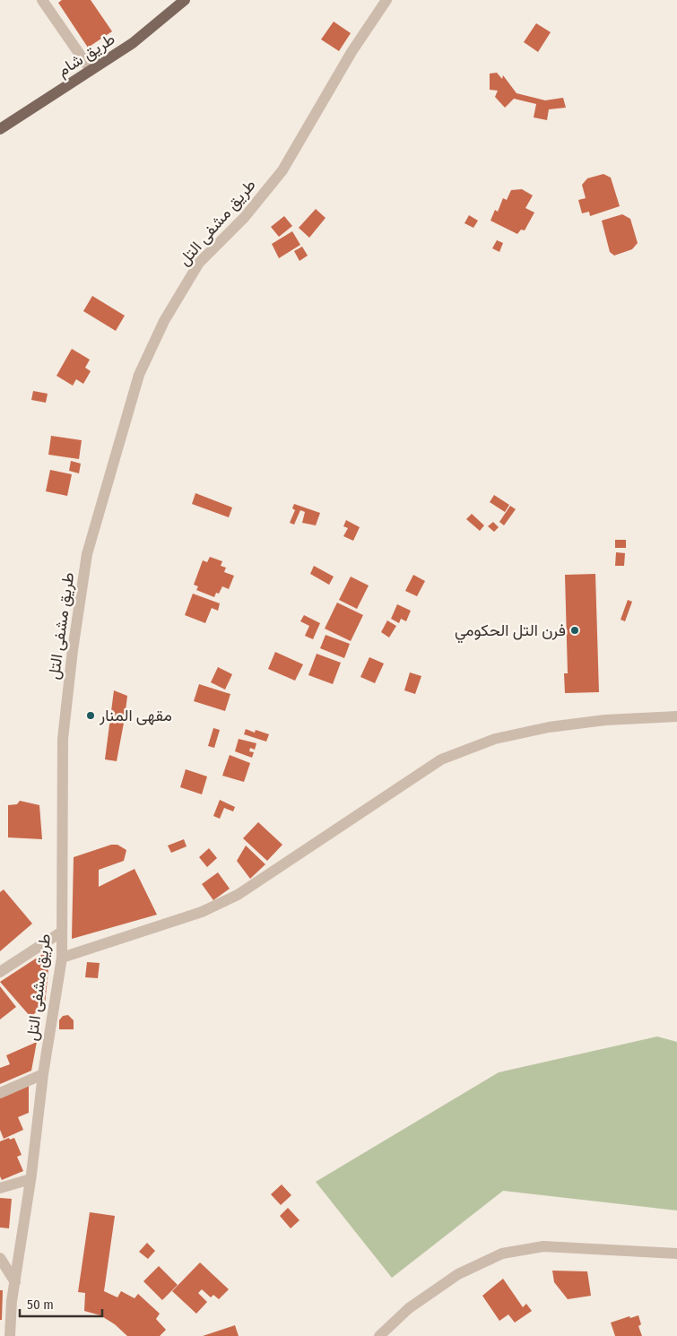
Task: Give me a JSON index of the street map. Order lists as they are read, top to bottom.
{
  "streets": {
    "main road": ["طريق شام"],
    "street": ["طريق مشفى التل"]
  },
  "places": ["فرن التل الحكومي", "مقهى المنار"],
  "scale_bar": "50 m"
}
